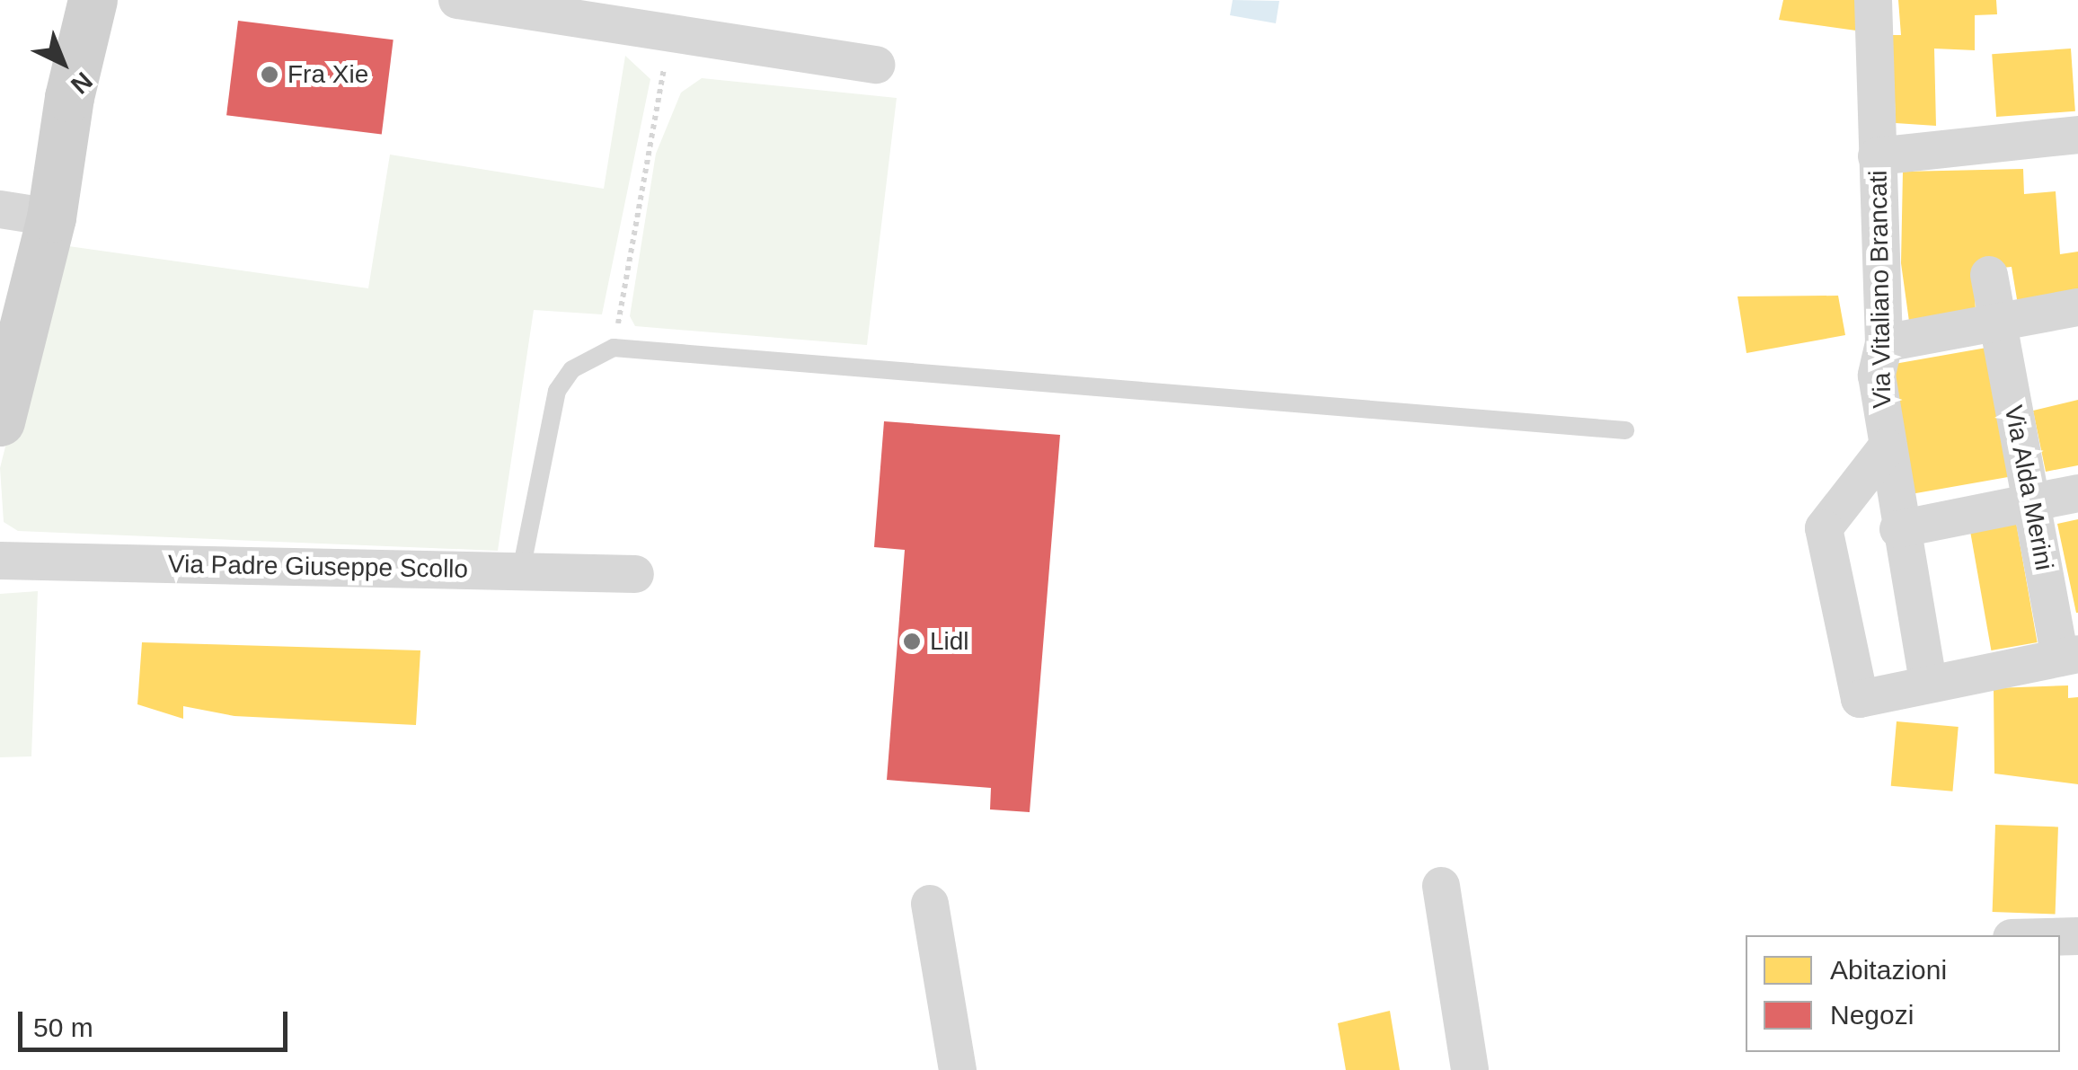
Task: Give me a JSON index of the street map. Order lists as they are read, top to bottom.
{
  "streets": {
    "street": ["Via Vitaliano Brancati", "Via Alda Merini", "Via Padre Giuseppe Scollo"]
  },
  "places": ["Fra Xie", "Lidl"],
  "legend": ["Abitazioni", "Negozi"],
  "scale_bar": "50 m",
  "north": "bottom right"
}
